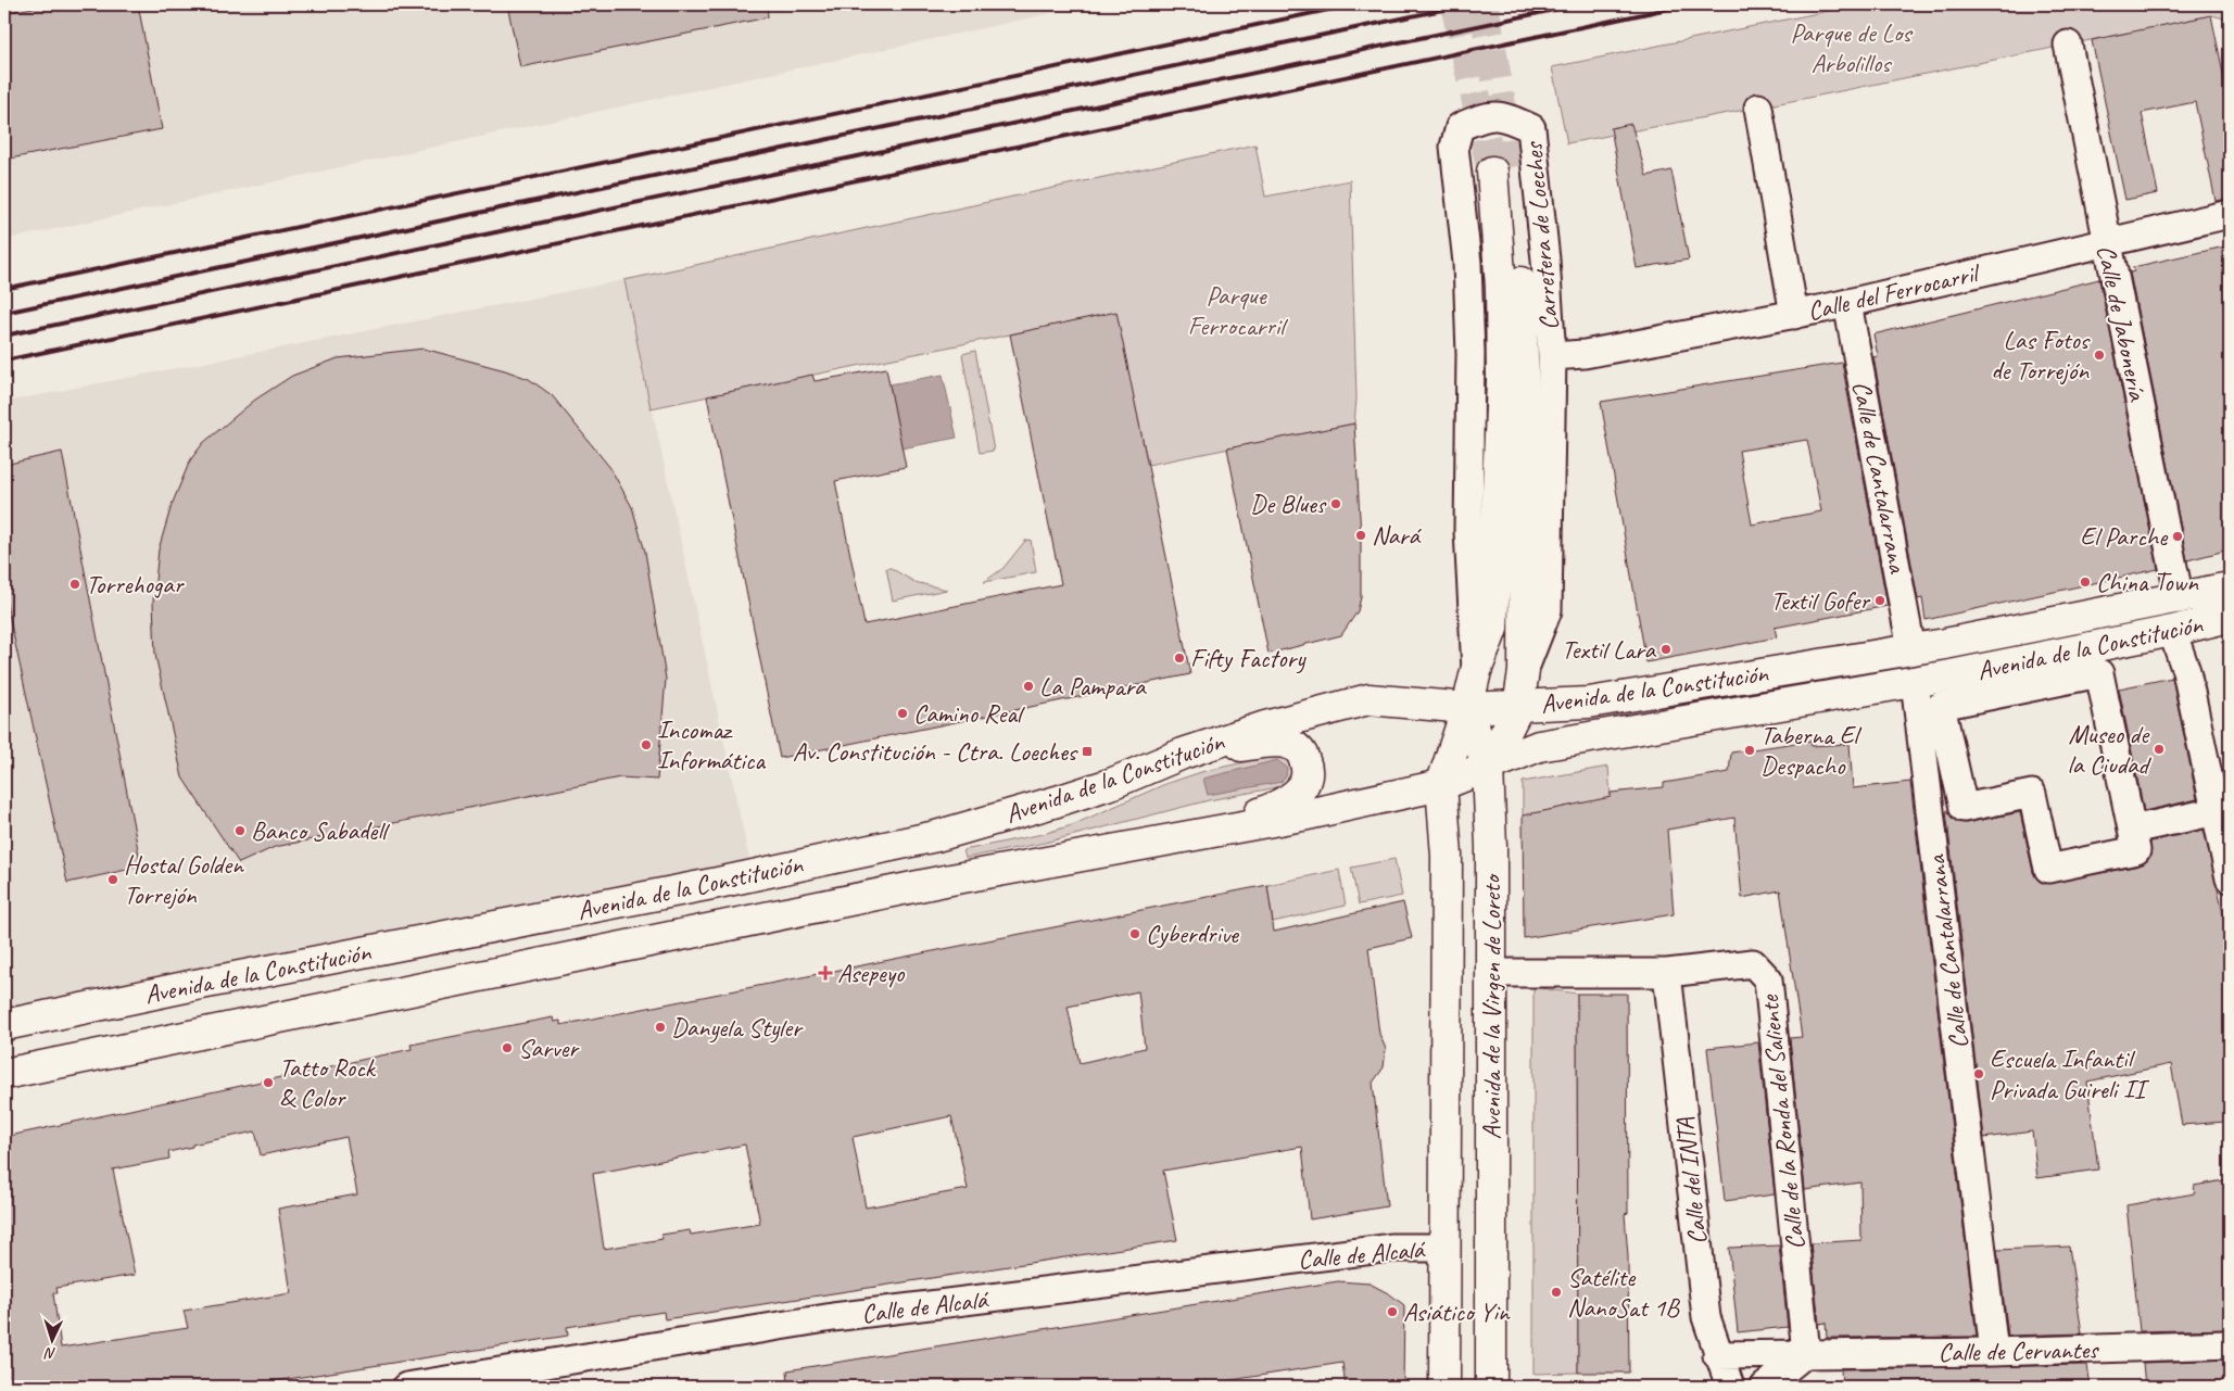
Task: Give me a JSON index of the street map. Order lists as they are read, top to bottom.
{
  "streets": {
    "main road": ["Carretera de Loeches", "Avenida de la Constitución", "Avenida de la Virgen de Loreto"],
    "street": [
      "Calle del Ferrocarril",
      "Calle de Jabonería",
      "Calle de Cantalarrana",
      "Calle de la Ronda del Saliente",
      "Calle del INTA",
      "Calle de Alcalá",
      "Calle de Cervantes"
    ]
  },
  "crossings": [
    ["Carretera de Loeches", "Calle del Ferrocarril"],
    ["Carretera de Loeches", "Avenida de la Constitución"],
    ["Carretera de Loeches", "Avenida de la Virgen de Loreto"],
    ["Calle del Ferrocarril", "Calle de Jabonería"],
    ["Calle del Ferrocarril", "Calle de Cantalarrana"],
    ["Calle de Jabonería", "Avenida de la Constitución"],
    ["Calle de Cantalarrana", "Avenida de la Constitución"],
    ["Calle de Cantalarrana", "Calle de Cervantes"],
    ["Avenida de la Constitución", "Avenida de la Virgen de Loreto"],
    ["Avenida de la Virgen de Loreto", "Calle de la Ronda del Saliente"],
    ["Avenida de la Virgen de Loreto", "Calle de Alcalá"],
    ["Calle de la Ronda del Saliente", "Calle del INTA"],
    ["Calle de la Ronda del Saliente", "Calle de Cervantes"]
  ],
  "parks": ["Parque de Los Arbolillos", "Parque Ferrocarril"],
  "places": {
    "other": [
      "Las Fotos de Torrejón",
      "De Blues",
      "Nará",
      "El Parche",
      "China Town",
      "Torrehogar",
      "Textil Gofer",
      "Textil Lara",
      "Fifty Factory",
      "La Pampara",
      "Camino Real",
      "Incomaz Informática",
      "Museo de la Ciudad",
      "Taberna El Despacho",
      "Banco Sabadell",
      "Hostal Golden Torrejón",
      "Cyberdrive",
      "Danyela Styler",
      "Sarver",
      "Escuela Infantil Privada Guireli II",
      "Tatto Rock & Color",
      "Satélite NanoSat 1B",
      "Asiático Yin"
    ],
    "transit": ["Av. Constitución - Ctra. Loeches"],
    "health": ["Asepeyo"]
  },
  "north": "bottom"
}
